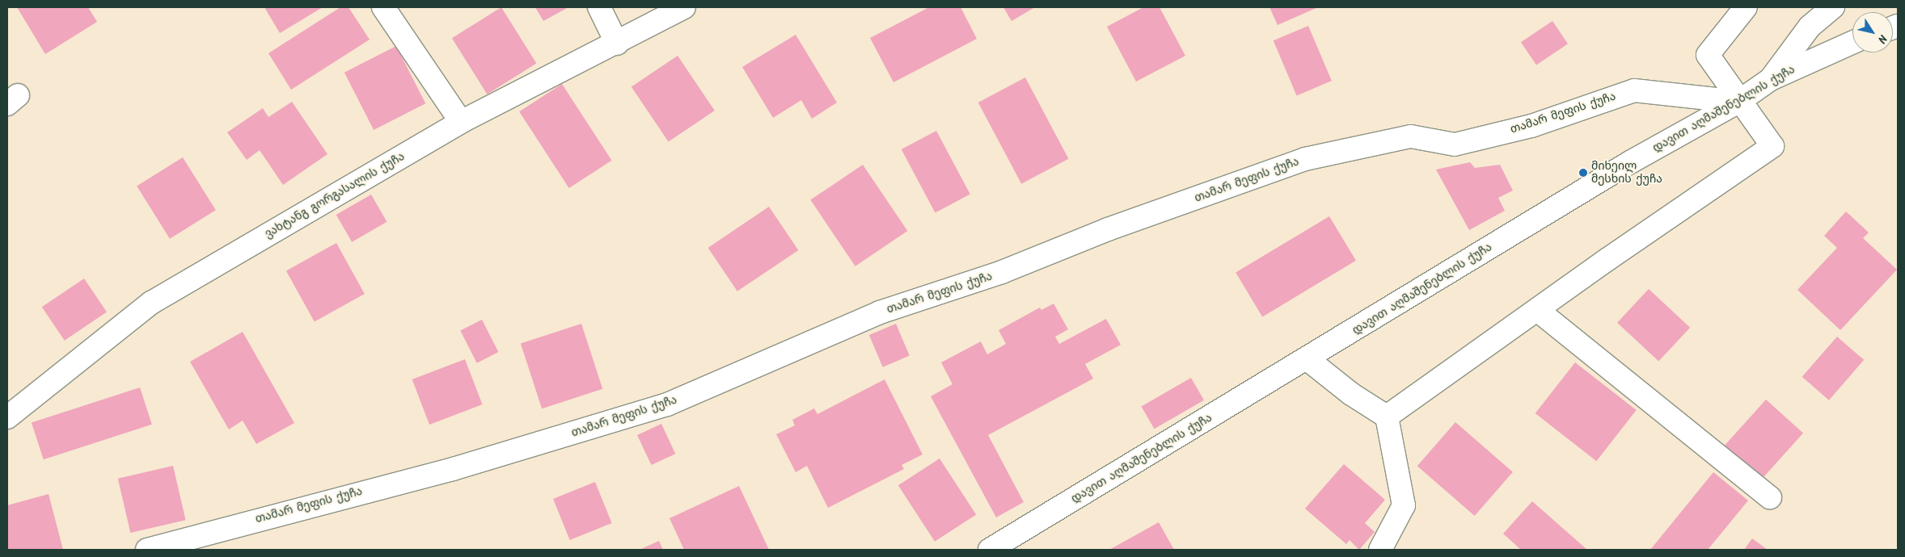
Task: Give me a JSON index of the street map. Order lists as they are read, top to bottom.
{
  "streets": {
    "street": ["დავით აღმაშენებლის ქუჩა", "თამარ მეფის ქუჩა", "ვახტანგ გორგასალის ქუჩა"]
  },
  "crossings": [
    ["დავით აღმაშენებლის ქუჩა", "თამარ მეფის ქუჩა"]
  ],
  "places": ["მიხეილ მესხის ქუჩა"],
  "north": "bottom right"
}
